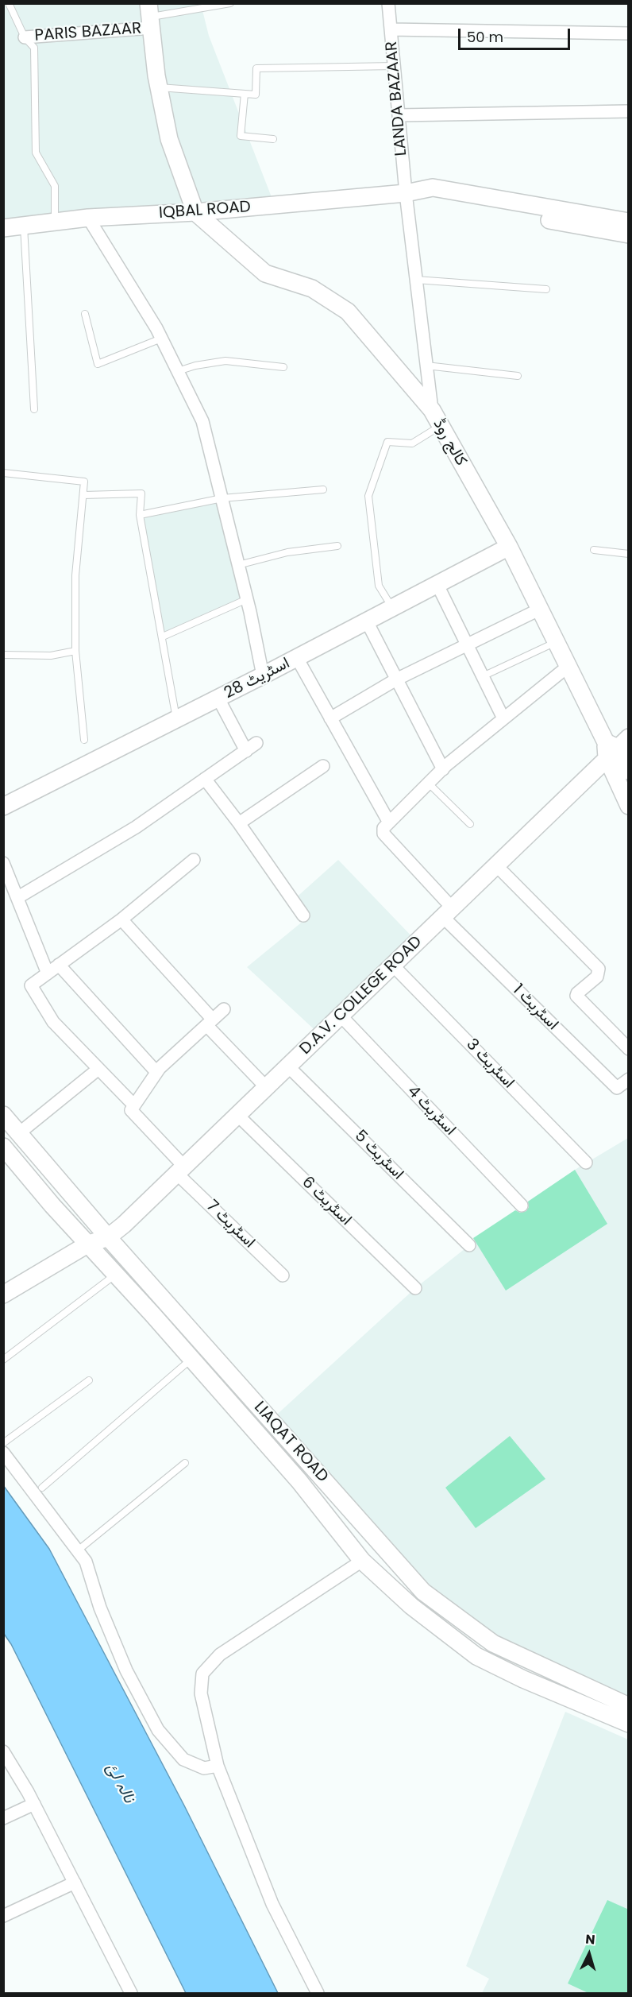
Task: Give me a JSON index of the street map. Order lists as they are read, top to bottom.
{
  "streets": {
    "street": [
      "PARIS BAZAAR",
      "LANDA BAZAAR",
      "IQBAL ROAD",
      "کالج روڈ",
      "اسٹریٹ 28",
      "D.A.V. COLLEGE ROAD",
      "اسٹریٹ 1",
      "اسٹریٹ 3",
      "اسٹریٹ 4",
      "اسٹریٹ 5",
      "اسٹریٹ 6",
      "اسٹریٹ 7",
      "LIAQAT ROAD"
    ]
  },
  "crossings": [
    ["LANDA BAZAAR", "IQBAL ROAD"],
    ["LANDA BAZAAR", "کالج روڈ"],
    ["IQBAL ROAD", "کالج روڈ"],
    ["کالج روڈ", "اسٹریٹ 28"],
    ["کالج روڈ", "D.A.V. COLLEGE ROAD"],
    ["D.A.V. COLLEGE ROAD", "اسٹریٹ 1"],
    ["D.A.V. COLLEGE ROAD", "اسٹریٹ 3"],
    ["D.A.V. COLLEGE ROAD", "اسٹریٹ 4"],
    ["D.A.V. COLLEGE ROAD", "اسٹریٹ 5"],
    ["D.A.V. COLLEGE ROAD", "اسٹریٹ 6"],
    ["D.A.V. COLLEGE ROAD", "اسٹریٹ 7"],
    ["D.A.V. COLLEGE ROAD", "LIAQAT ROAD"]
  ],
  "water": ["نالہ لئ"],
  "scale_bar": "50 m",
  "north": "top"
}
